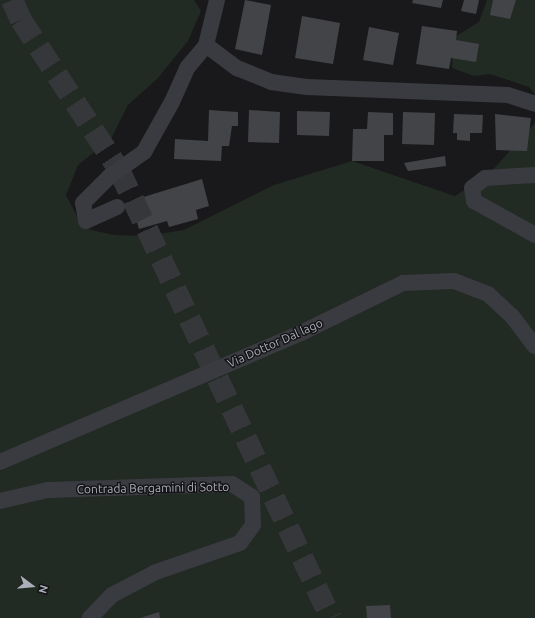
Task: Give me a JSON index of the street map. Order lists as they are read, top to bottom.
{
  "streets": {
    "street": ["Via Dottor Dal lago", "Contrada Bergamini di Sotto"]
  },
  "north": "right"
}
